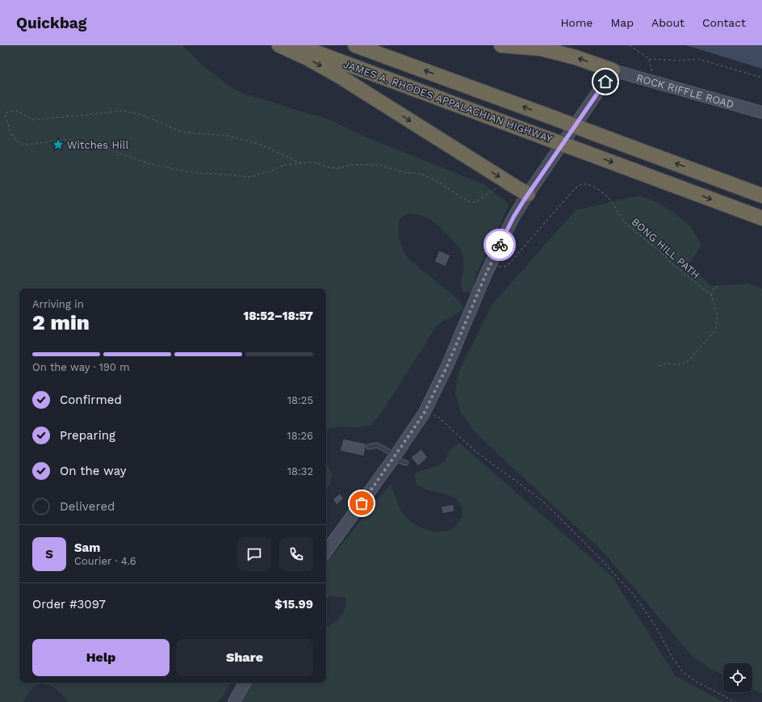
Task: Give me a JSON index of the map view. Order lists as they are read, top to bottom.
{
  "streets": {
    "highway": ["JAMES A. RHODES APPALACHIAN HIGHWAY"],
    "street": ["ROCK RIFFLE ROAD"],
    "path": ["BONG HILL PATH"]
  },
  "places": {
    "place": ["Witches Hill"]
  },
  "page": {
    "header": "Quickbag",
    "nav": [
      "Home",
      "Map",
      "About",
      "Contact"
    ],
    "heading": ["2 min", "Arriving in", "18:52–18:57"],
    "panel": [
      "Sam",
      "Courier · 4.6",
      "Order #3097",
      "$15.99"
    ],
    "bar": "On the way · 190 m",
    "list": [
      ["Confirmed", "18:25"],
      ["Preparing", "18:26"],
      ["On the way", "18:32"],
      "Delivered"
    ],
    "round": "S",
    "buttons": ["Help", "Share"]
  }
}
